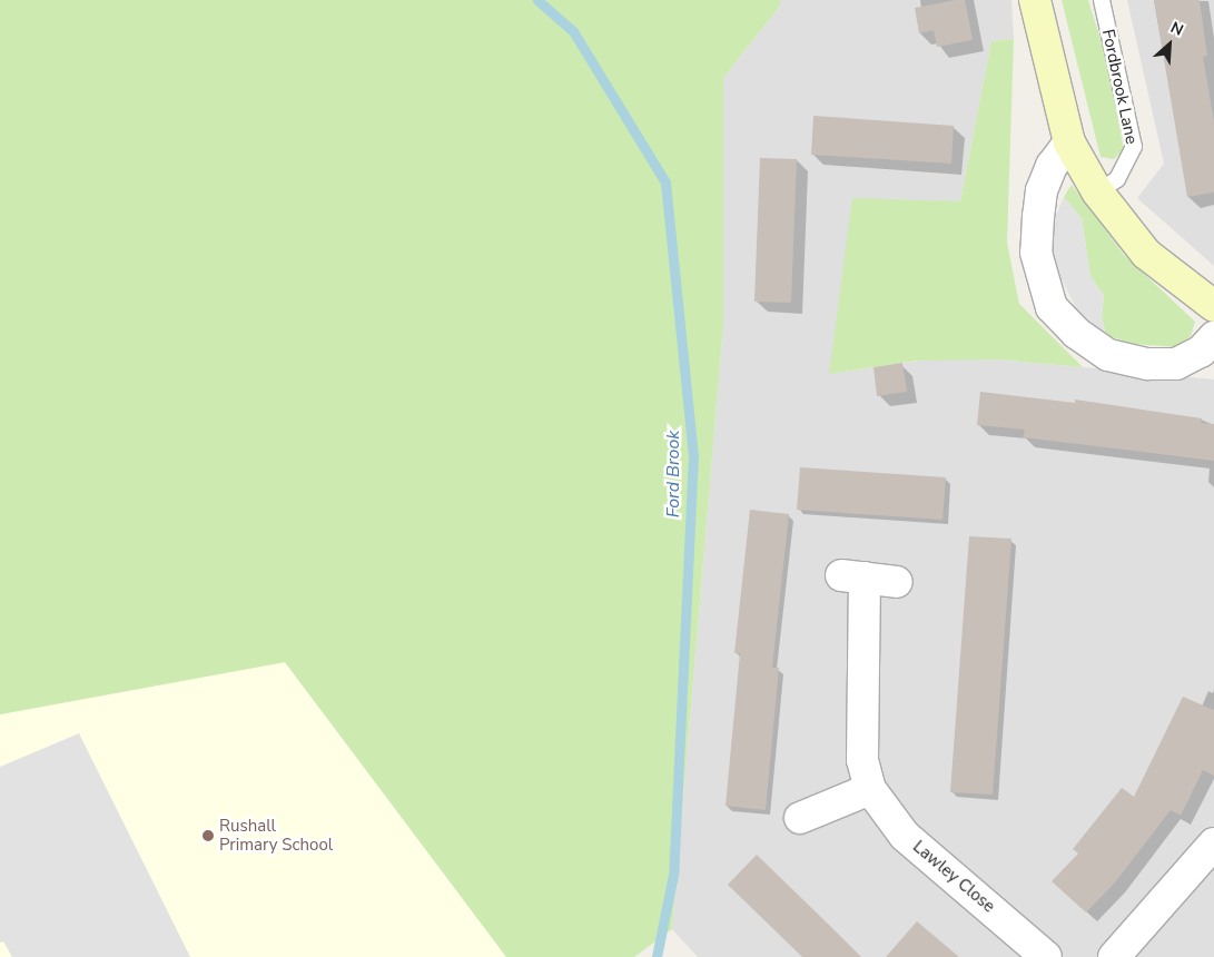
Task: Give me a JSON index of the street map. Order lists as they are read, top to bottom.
{
  "streets": {
    "street": ["Lawley Close"],
    "lane": ["Fordbrook Lane"]
  },
  "water": ["Ford Brook"],
  "places": ["Rushall Primary School"],
  "north": "top right"
}
